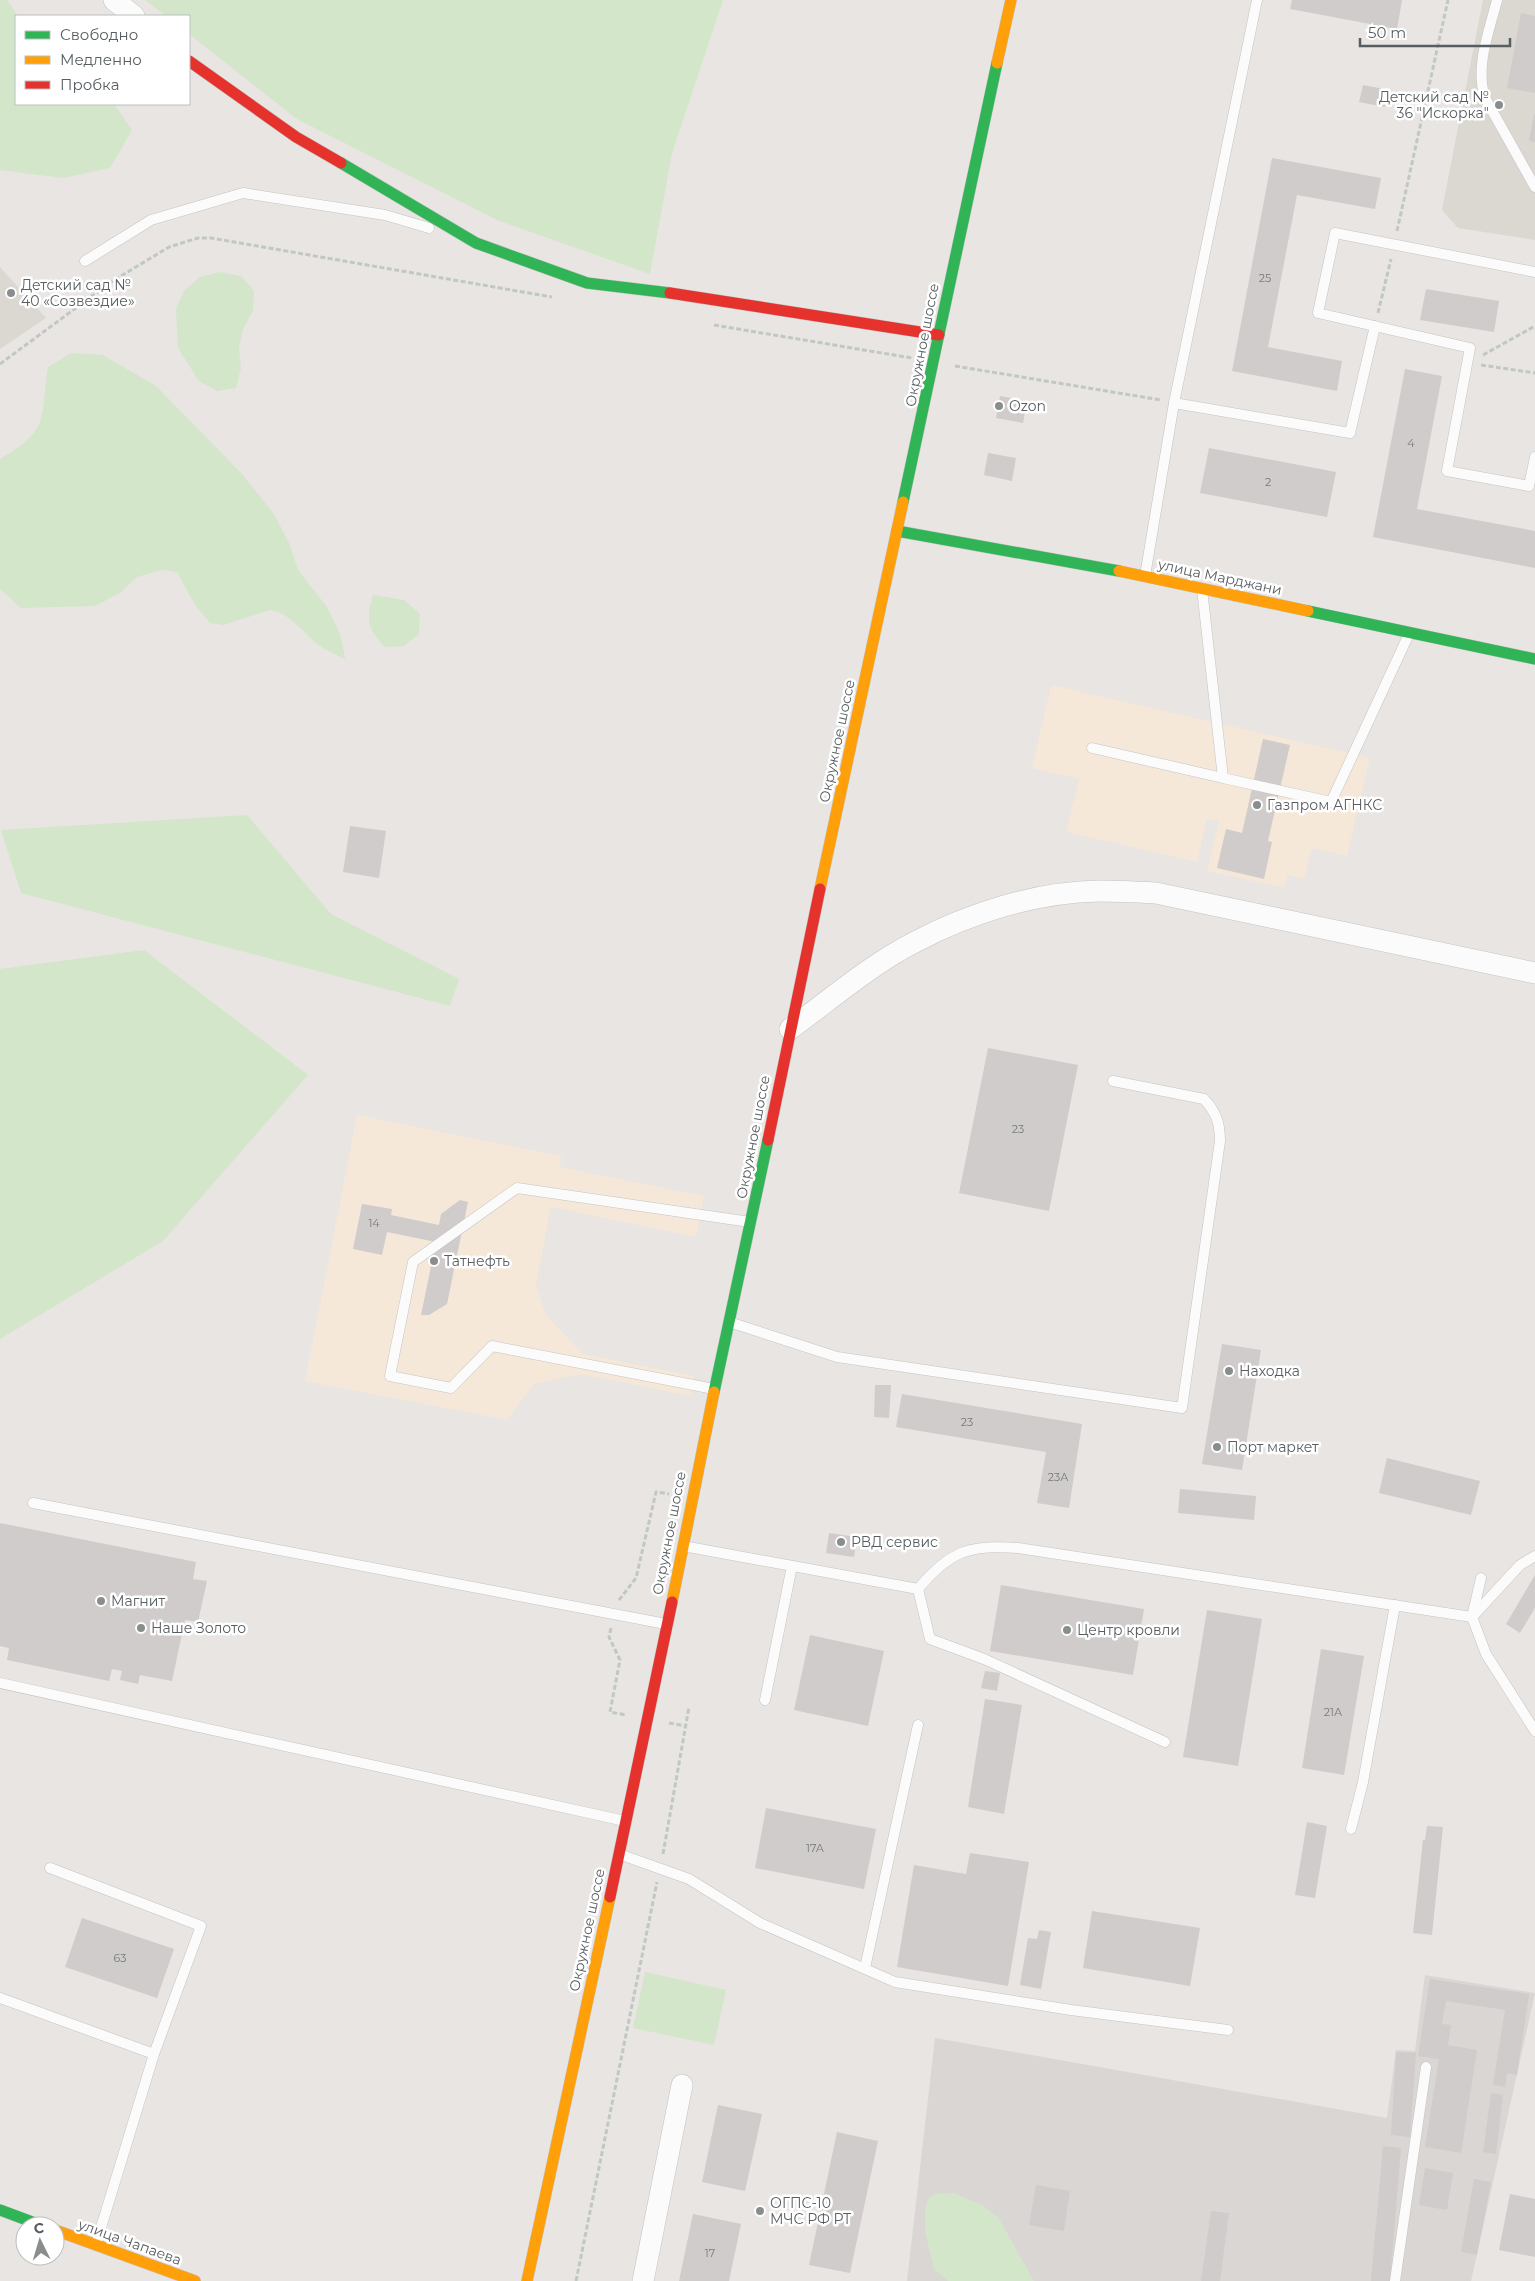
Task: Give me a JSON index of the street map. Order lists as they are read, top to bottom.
{
  "streets": {
    "street": ["Окружное шоссе", "улица Марджани", "улица Чапаева"]
  },
  "crossings": [
    ["Окружное шоссе", "улица Марджани"]
  ],
  "places": [
    "Детский сад № 36 \"Искорка\"",
    "Детский сад № 40 «Созвездие»",
    "Ozon",
    "Газпром АГНКС",
    "Татнефть",
    "Находка",
    "Порт маркет",
    "РВД сервис",
    "Магнит",
    "Наше Золото",
    "Центр кровли",
    "ОГПС-10 МЧС РФ РТ"
  ],
  "house_numbers": [
    "25",
    "4",
    "2",
    "23",
    "14",
    "23",
    "23А",
    "21А",
    "17А",
    "63",
    "17"
  ],
  "legend": ["Свободно", "Медленно", "Пробка"],
  "scale_bar": "50 m",
  "north": "top"
}
